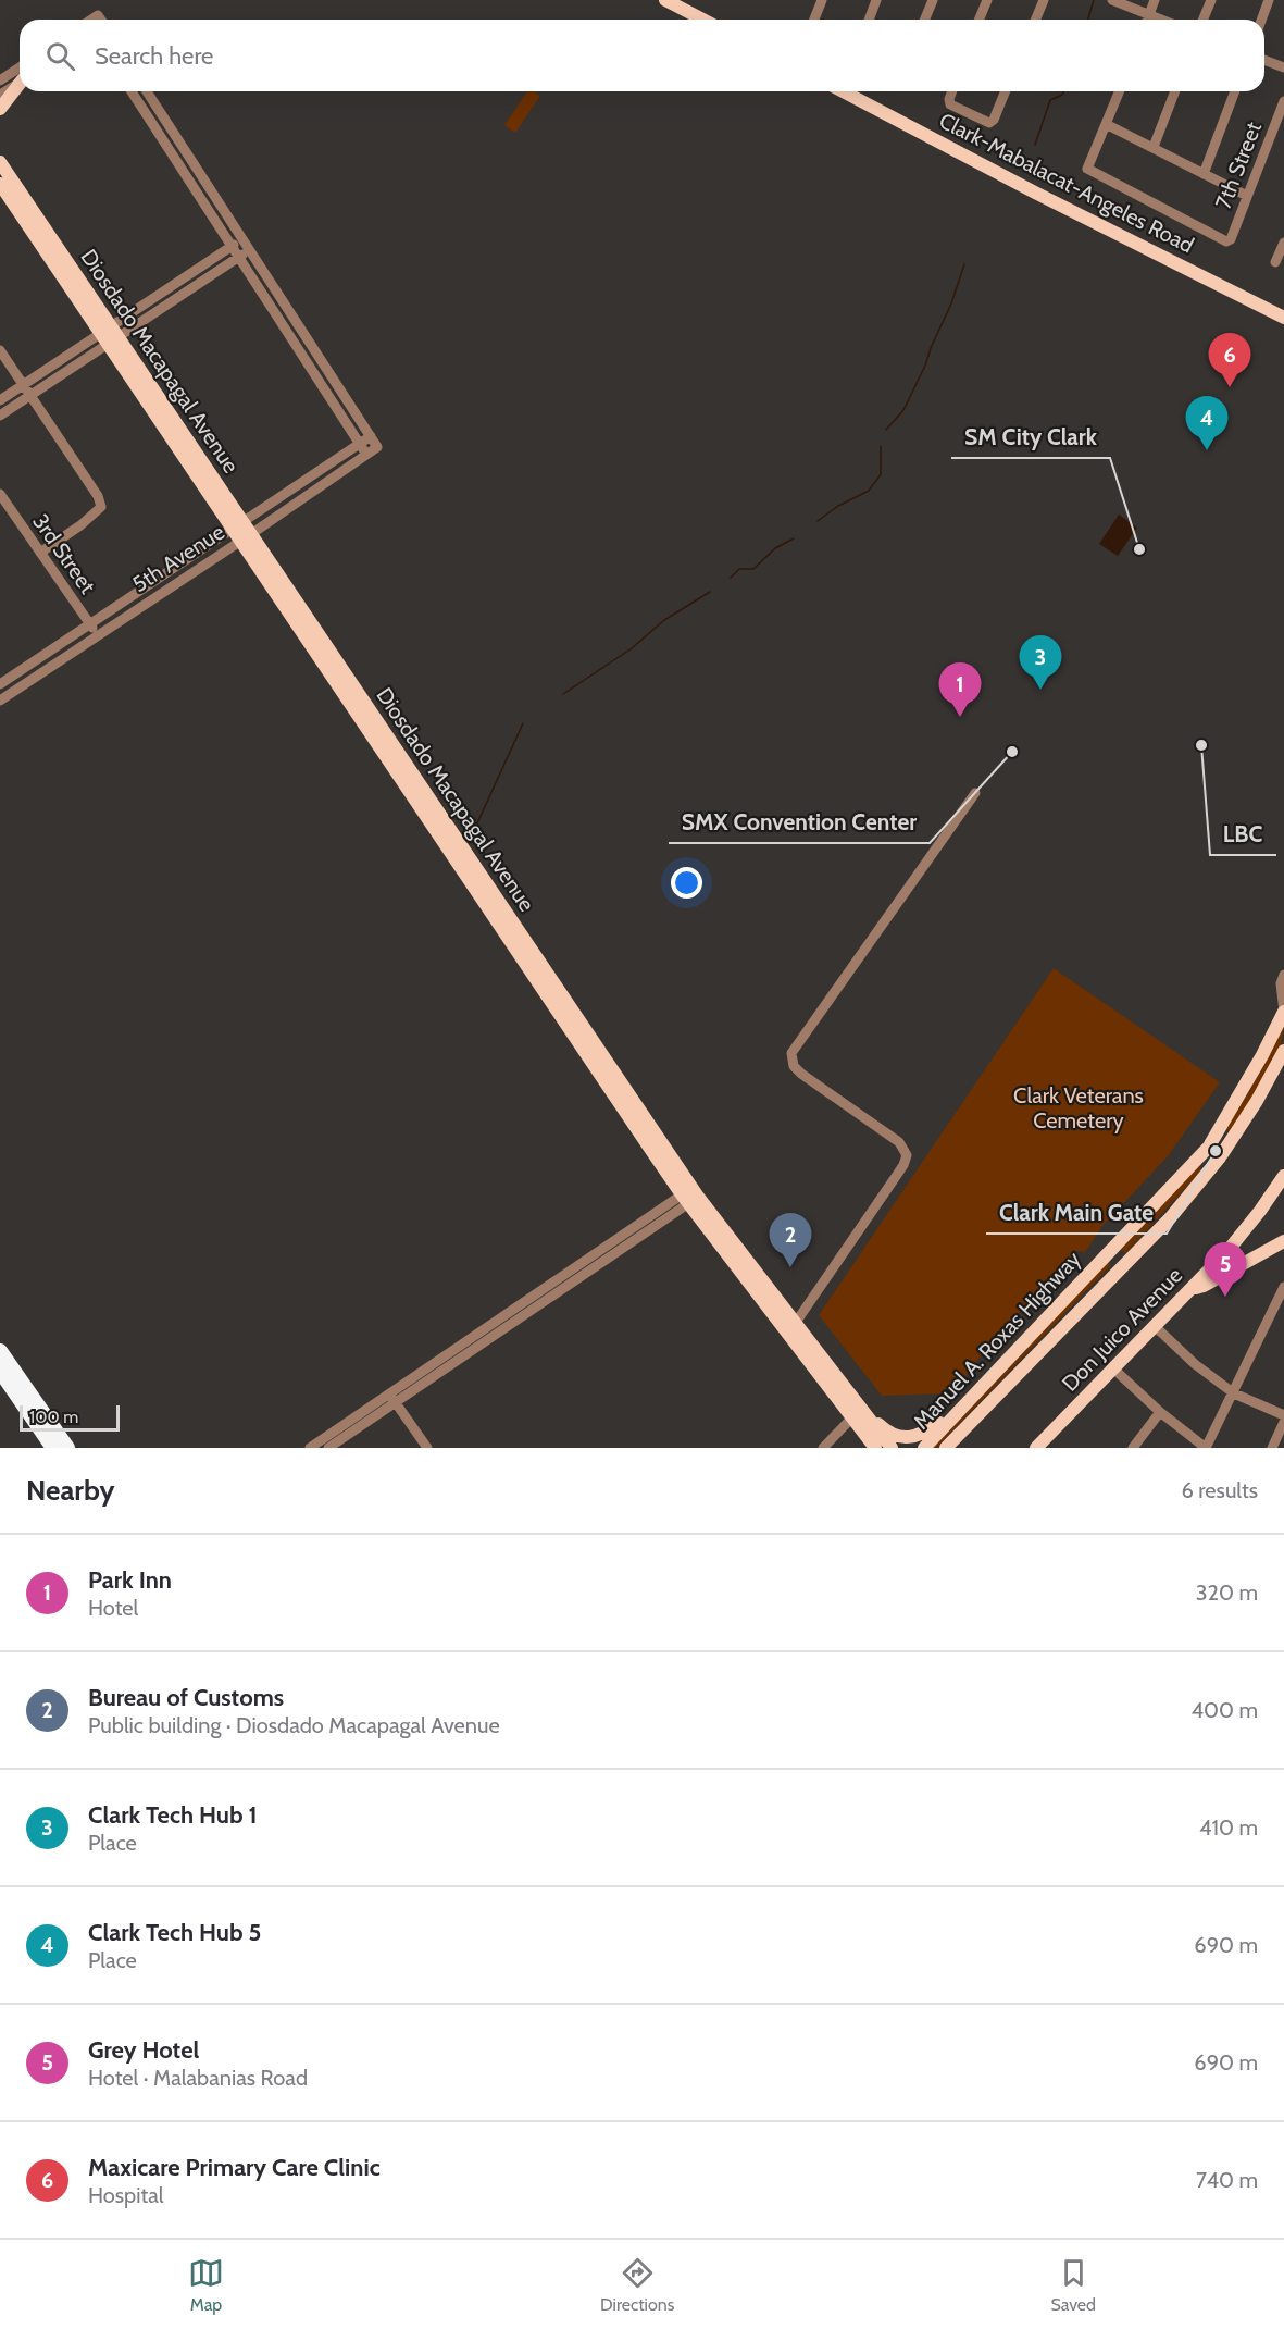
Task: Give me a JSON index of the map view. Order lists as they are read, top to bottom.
{
  "streets": {
    "main road": [
      "Clark-Mabalacat-Angeles Road",
      "Diosdado Macapagal Avenue",
      "Don Juico Avenue",
      "Manuel A. Roxas Highway"
    ],
    "street": ["7th Street", "3rd Street", "5th Avenue"]
  },
  "crossings": [
    ["Diosdado Macapagal Avenue", "5th Avenue"],
    ["3rd Street", "5th Avenue"]
  ],
  "parks": ["Clark Veterans Cemetery"],
  "places": [
    "SM City Clark",
    "LBC",
    "SMX Convention Center",
    "Clark Main Gate"
  ],
  "scale_bar": "100 m",
  "page": {
    "search": "Search here",
    "pins": [
      "6",
      "4",
      "3",
      "1",
      "2",
      "5"
    ],
    "scale": "100 m",
    "heading": ["Nearby", "6 results"],
    "list": [
      {
        "mark": "1",
        "name": "Park Inn",
        "note": "Hotel",
        "value": "320 m"
      },
      {
        "mark": "2",
        "name": "Bureau of Customs",
        "note": "Public building · Diosdado Macapagal Avenue",
        "value": "400 m"
      },
      {
        "mark": "3",
        "name": "Clark Tech Hub 1",
        "note": "Place",
        "value": "410 m"
      },
      {
        "mark": "4",
        "name": "Clark Tech Hub 5",
        "note": "Place",
        "value": "690 m"
      },
      {
        "mark": "5",
        "name": "Grey Hotel",
        "note": "Hotel · Malabanias Road",
        "value": "690 m"
      },
      {
        "mark": "6",
        "name": "Maxicare Primary Care Clinic",
        "note": "Hospital",
        "value": "740 m"
      }
    ],
    "nav": ["Map", "Directions", "Saved"]
  }
}
